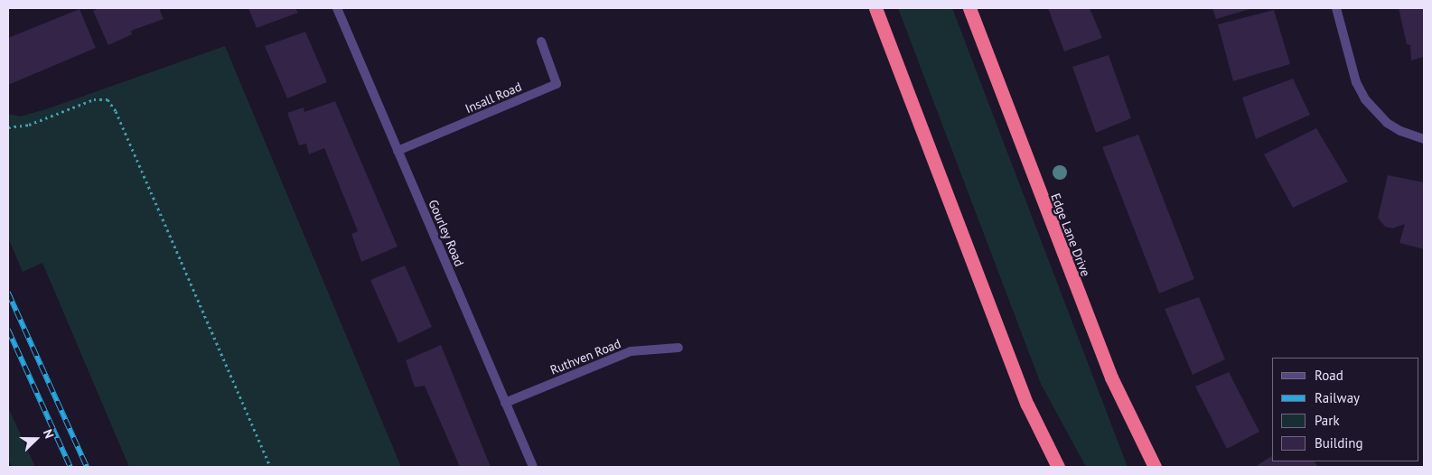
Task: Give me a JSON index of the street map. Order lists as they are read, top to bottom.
{
  "streets": {
    "highway": ["Edge Lane Drive"],
    "street": ["Insall Road", "Gourley Road", "Ruthven Road"]
  },
  "crossings": [
    ["Insall Road", "Gourley Road"],
    ["Gourley Road", "Ruthven Road"]
  ],
  "legend": [
    "Road",
    "Railway",
    "Park",
    "Building"
  ],
  "north": "right"
}
